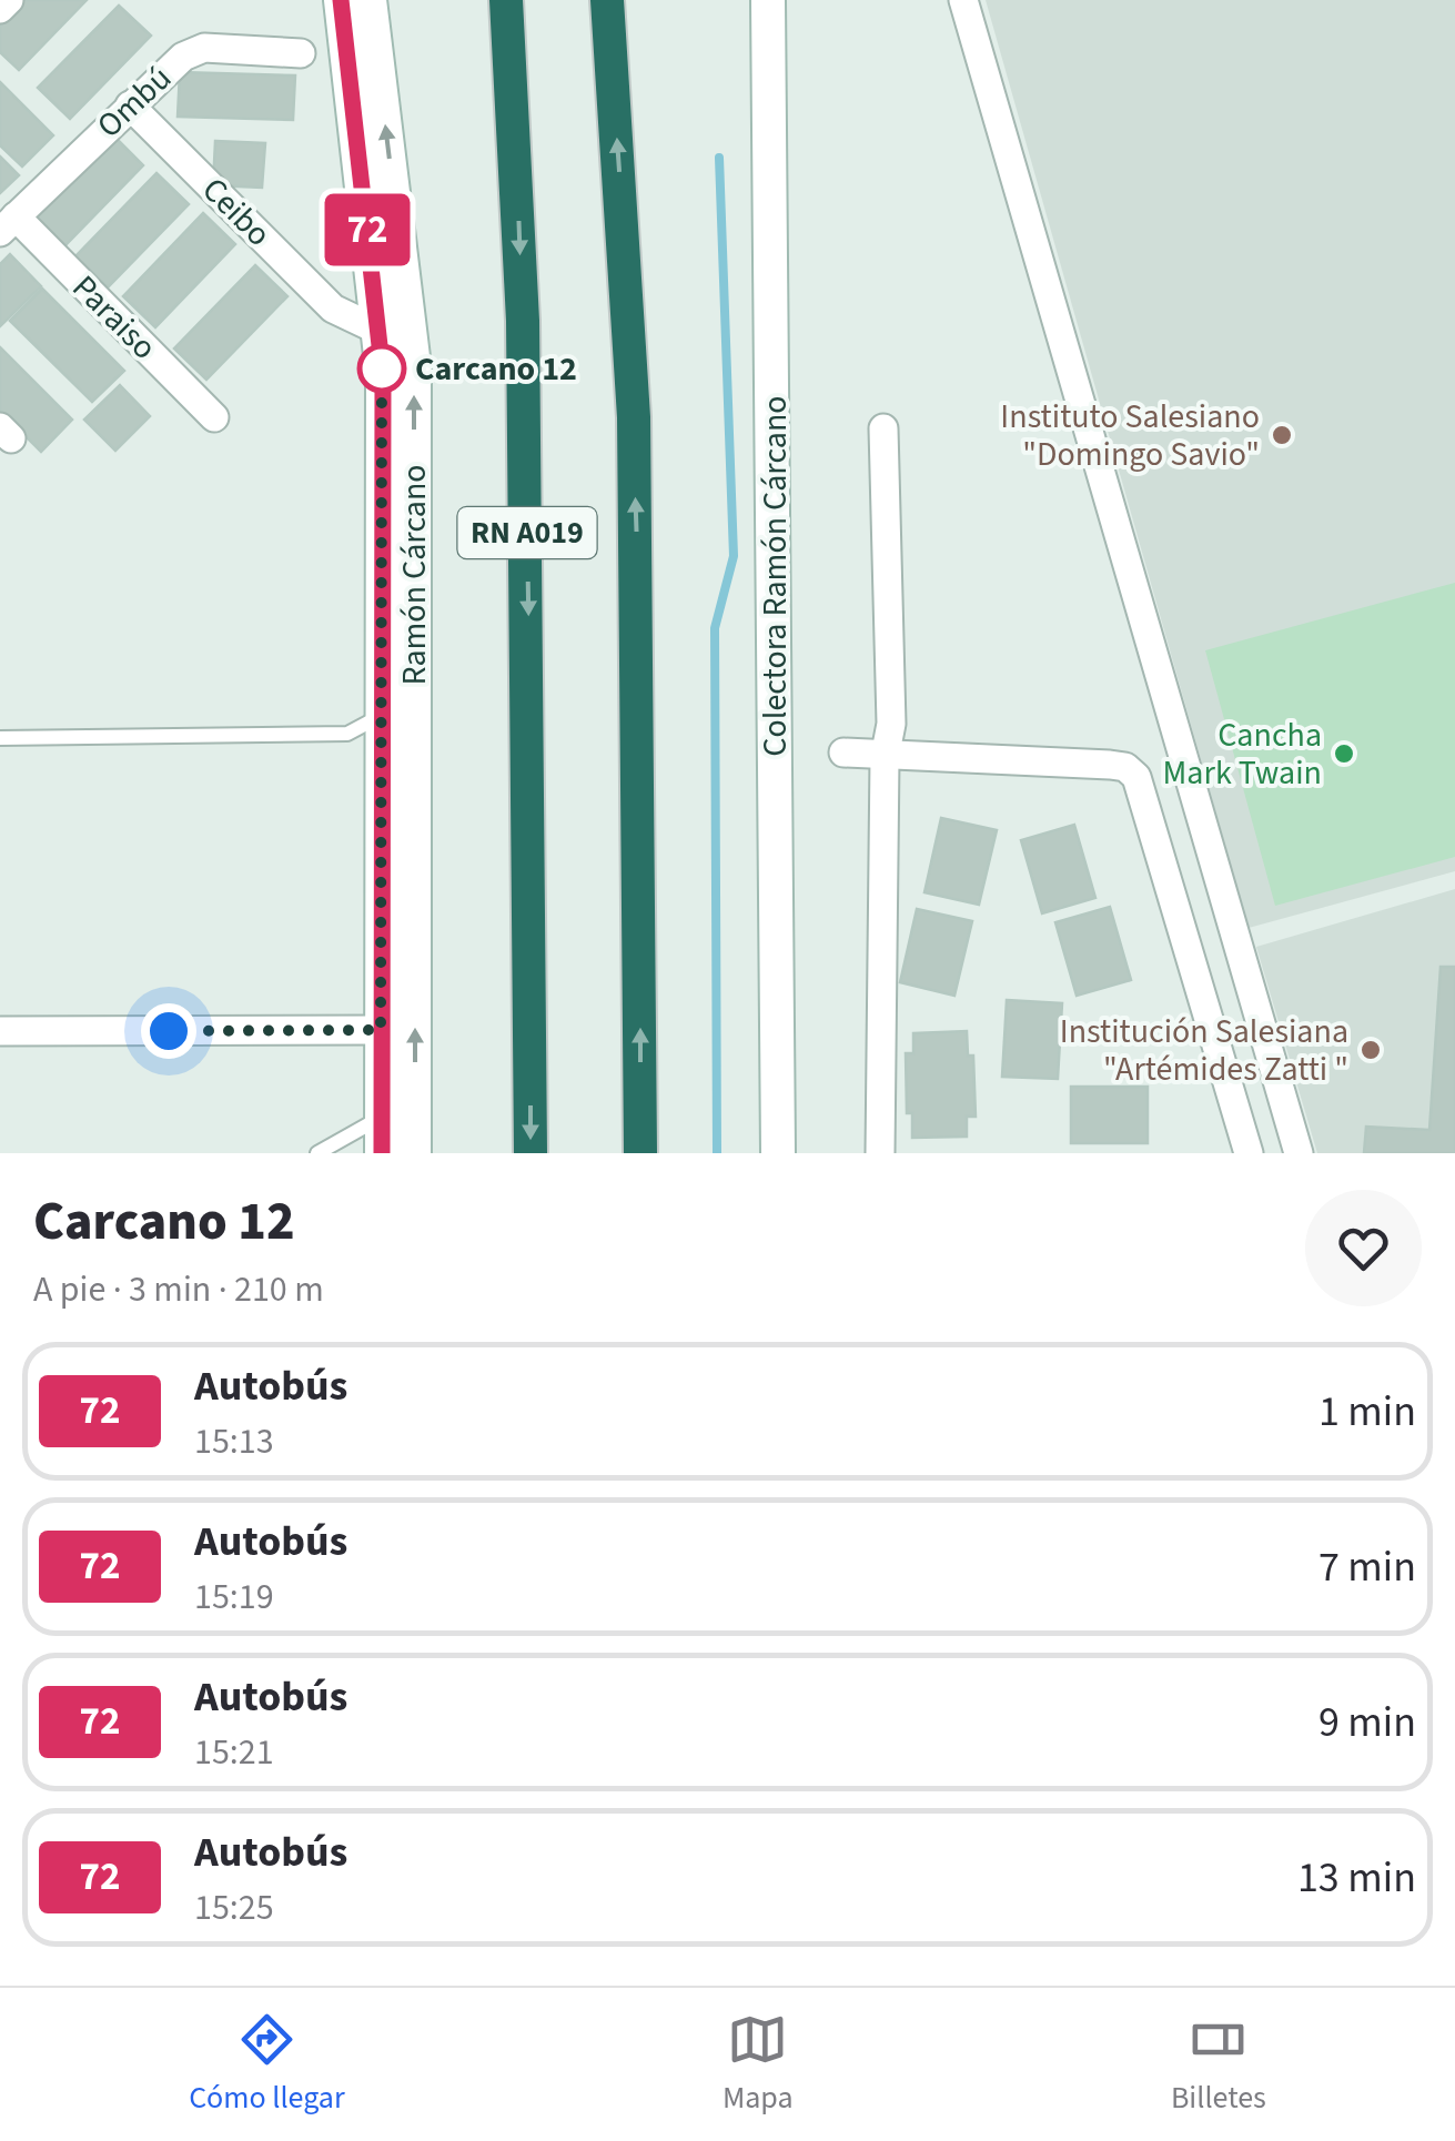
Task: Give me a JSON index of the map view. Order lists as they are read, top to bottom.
{
  "streets": {
    "highway": ["RN A019"],
    "main road": ["Ramón Cárcano", "Colectora Ramón Cárcano"],
    "street": ["Ombú", "Ceibo", "Paraiso"]
  },
  "crossings": [
    ["Ombú", "Ceibo"],
    ["Ombú", "Paraiso"],
    ["Ceibo", "Ramón Cárcano"]
  ],
  "places": [
    "Carcano 12",
    "Instituto Salesiano \"Domingo Savio\"",
    "Cancha Mark Twain",
    "Institución Salesiana \"Artémides Zatti \""
  ],
  "lines": ["bus line 72"],
  "page": {
    "on_map": "72",
    "heading": ["Carcano 12", "A pie · 3 min · 210 m"],
    "list": [
      {
        "mark": "72",
        "name": "Autobús",
        "note": "15:13",
        "value": "1 min"
      },
      {
        "mark": "72",
        "name": "Autobús",
        "note": "15:19",
        "value": "7 min"
      },
      {
        "mark": "72",
        "name": "Autobús",
        "note": "15:21",
        "value": "9 min"
      },
      {
        "mark": "72",
        "name": "Autobús",
        "note": "15:25",
        "value": "13 min"
      }
    ],
    "tabs": ["Cómo llegar", "Mapa", "Billetes"]
  }
}
